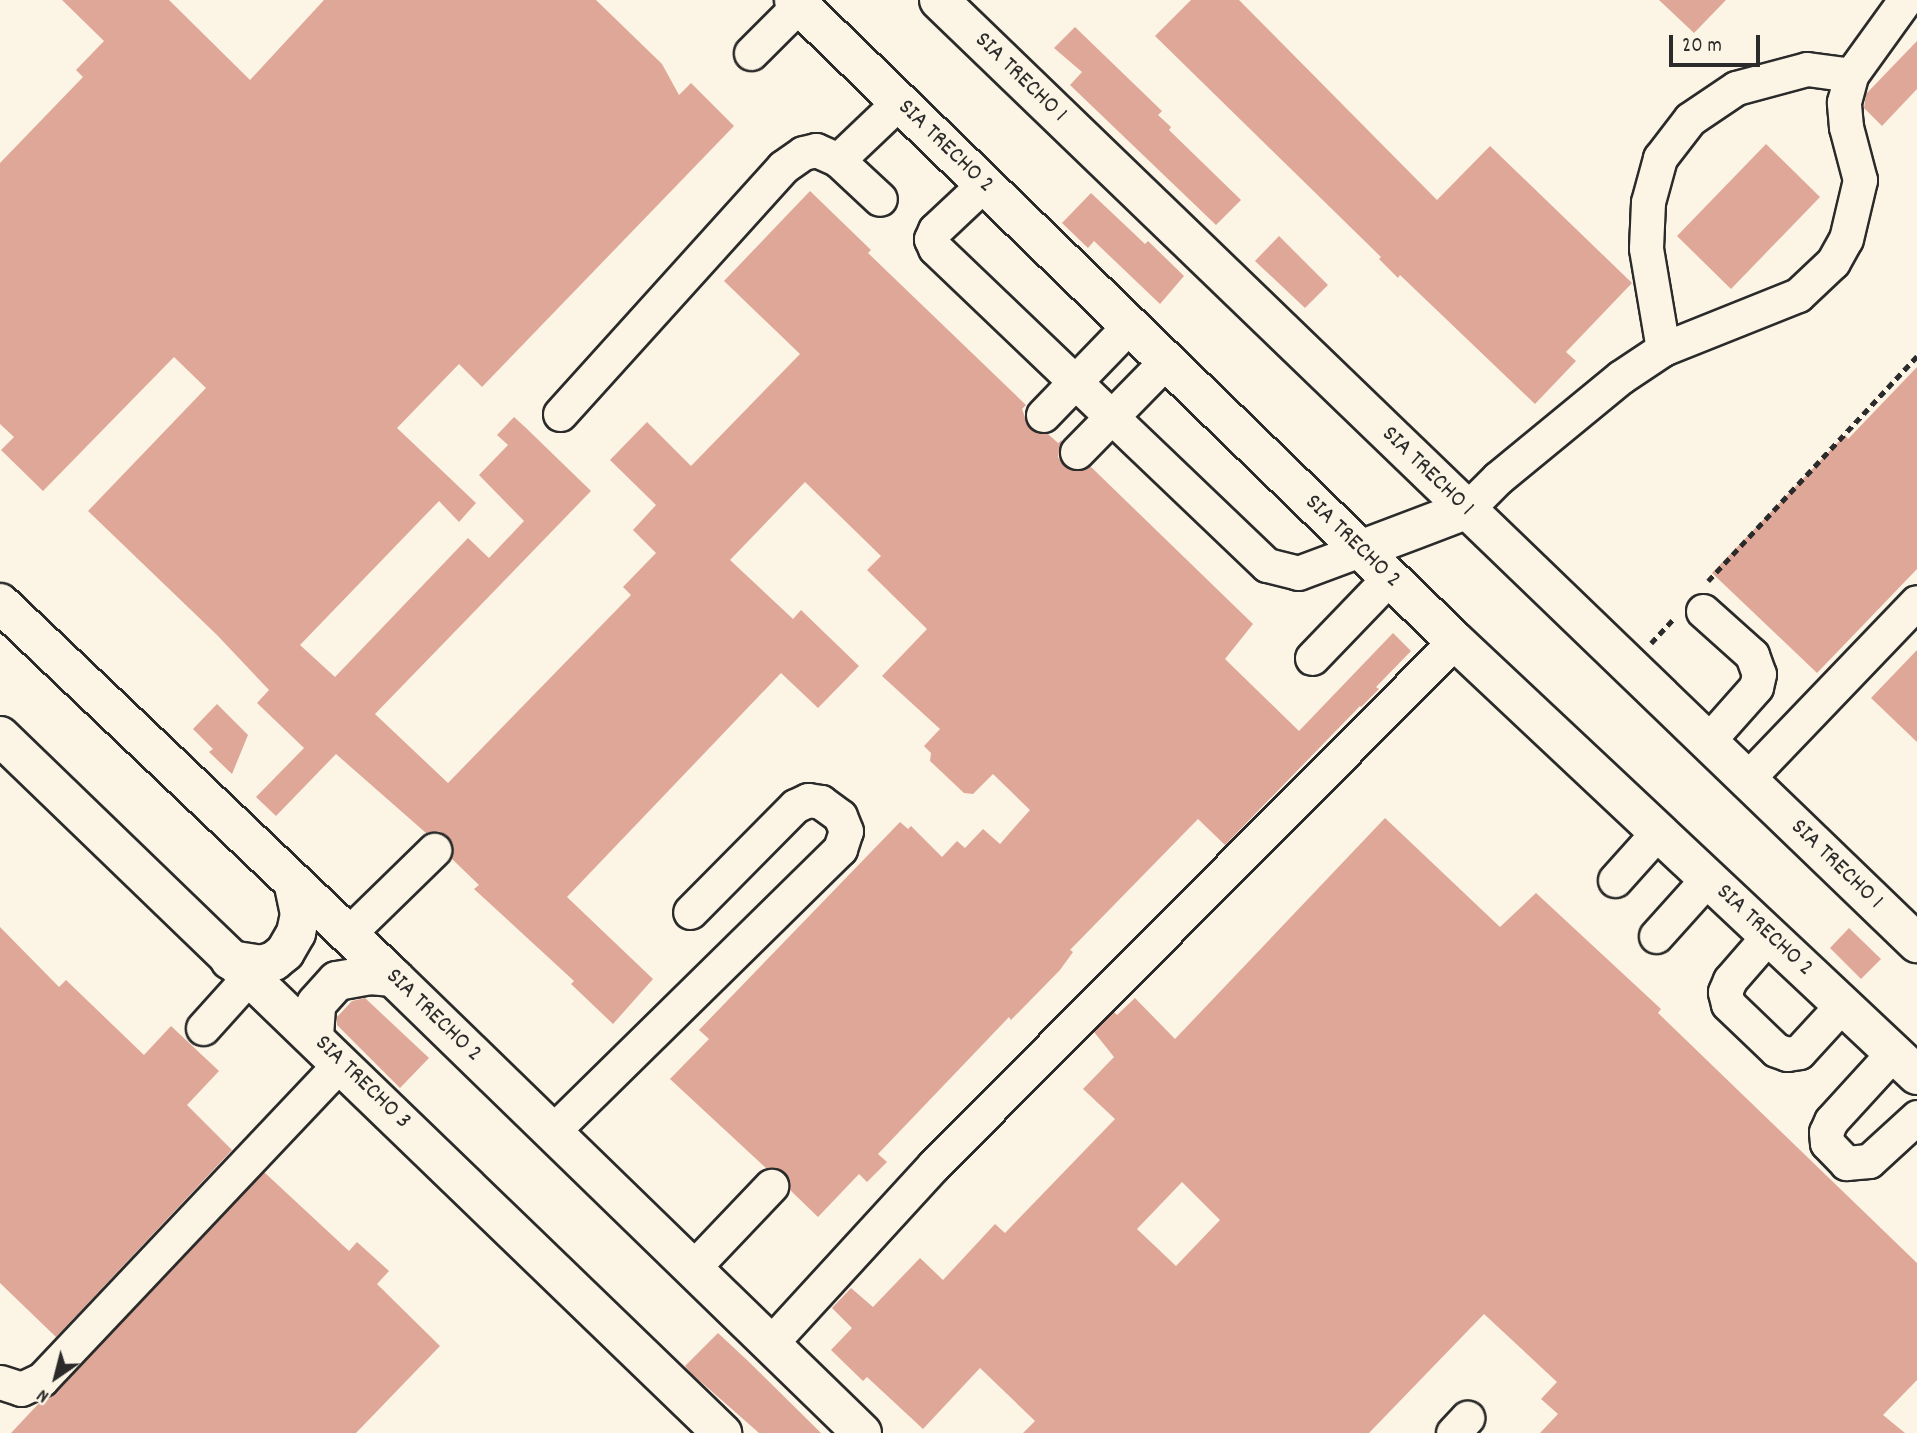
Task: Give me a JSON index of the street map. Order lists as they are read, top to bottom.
{
  "streets": {
    "main road": ["SIA TRECHO 1", "SIA TRECHO 2", "SIA TRECHO 3"]
  },
  "scale_bar": "20 m",
  "north": "bottom left"
}
